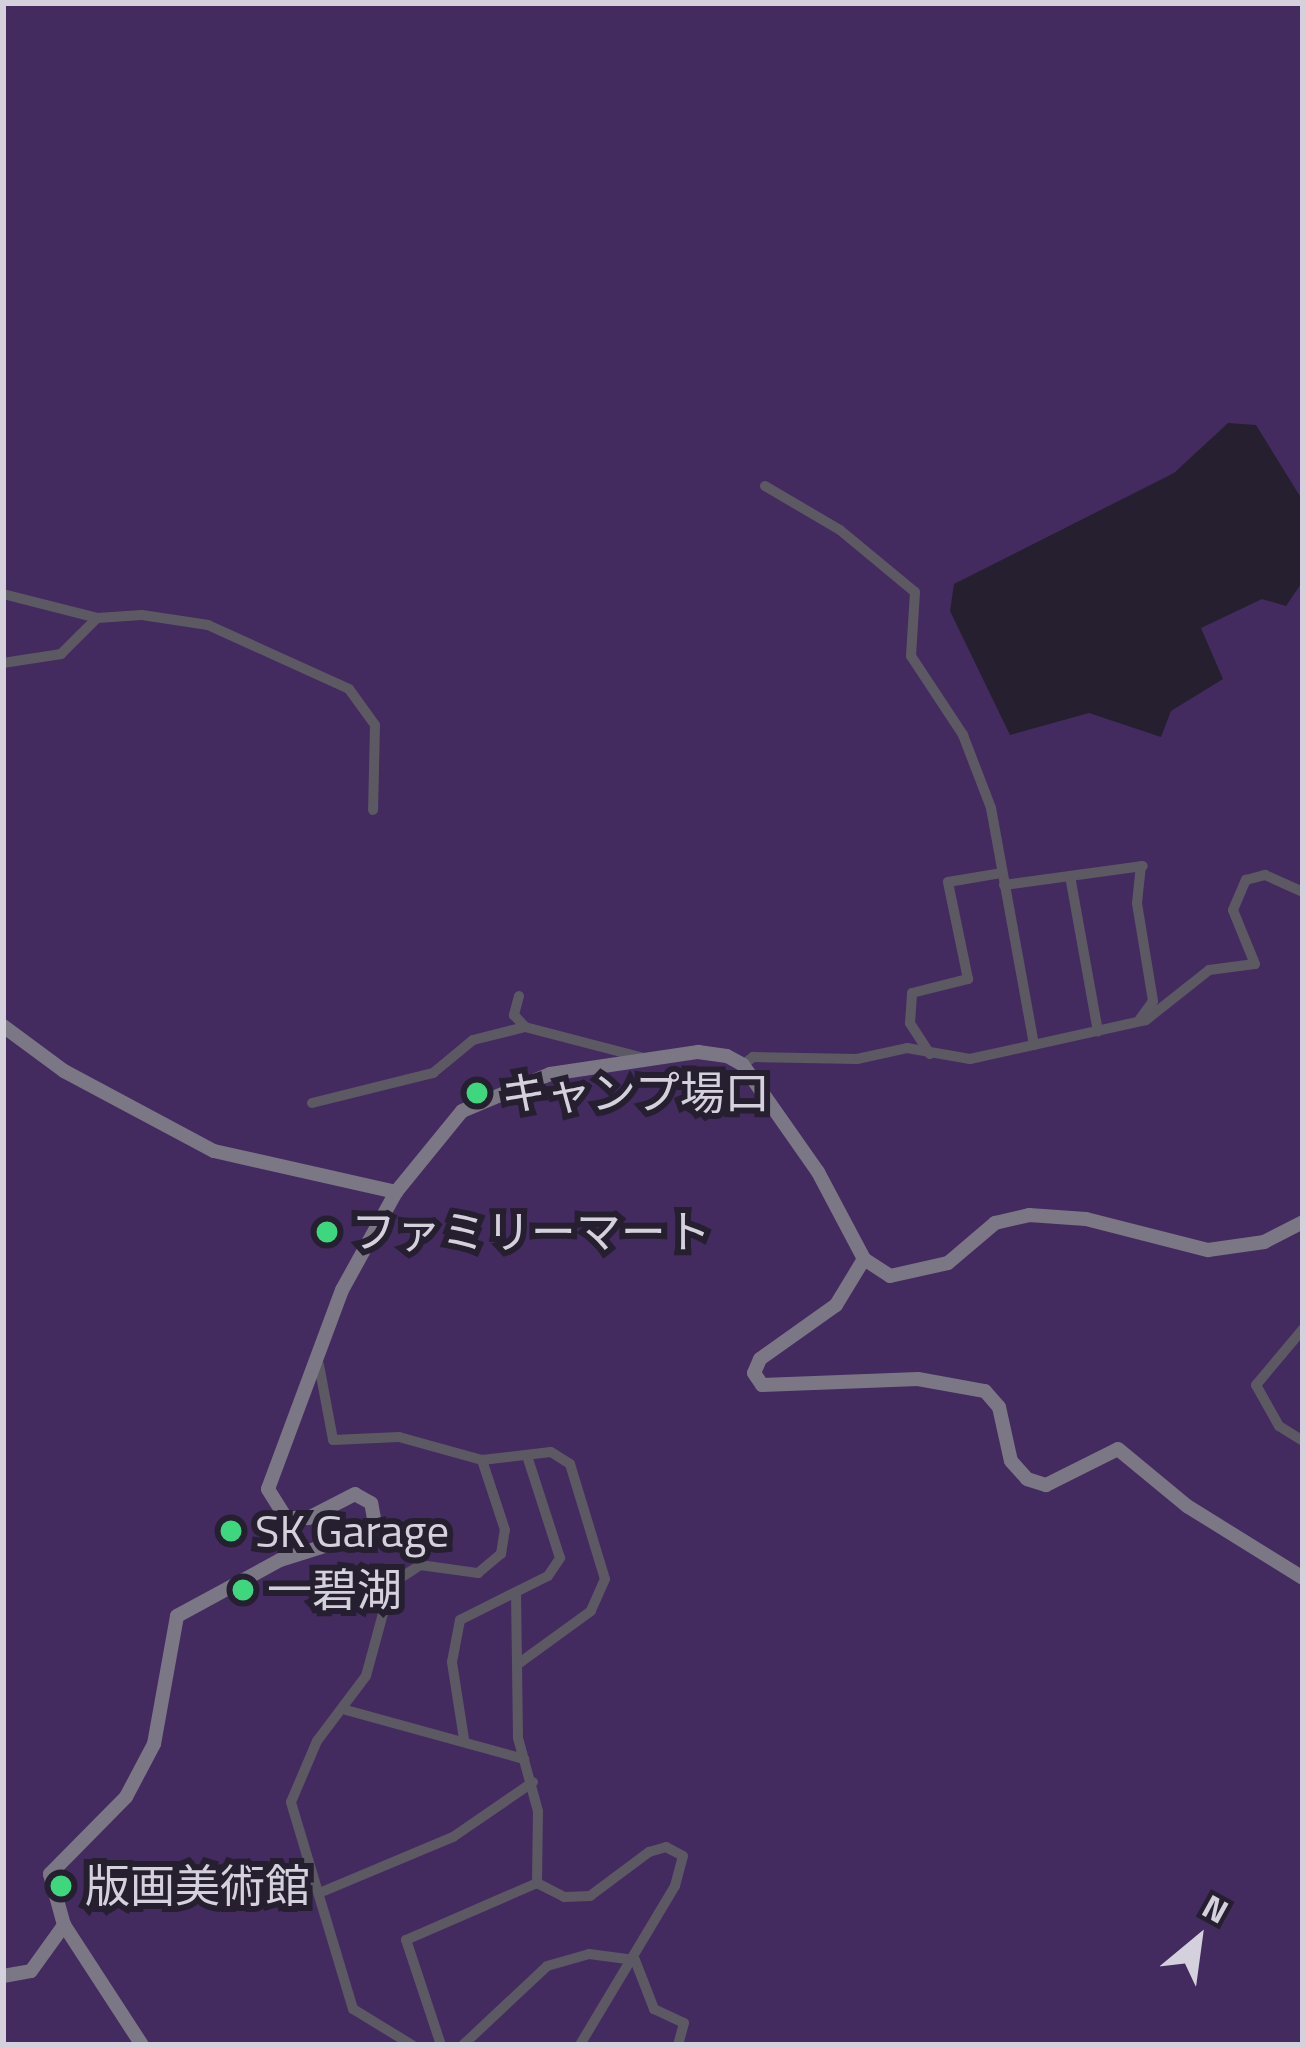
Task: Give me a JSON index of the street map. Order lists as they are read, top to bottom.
{
  "places": [
    "キャンプ場口",
    "ファミリーマート",
    "SK Garage",
    "一碧湖",
    "版画美術館"
  ],
  "north": "top right"
}
